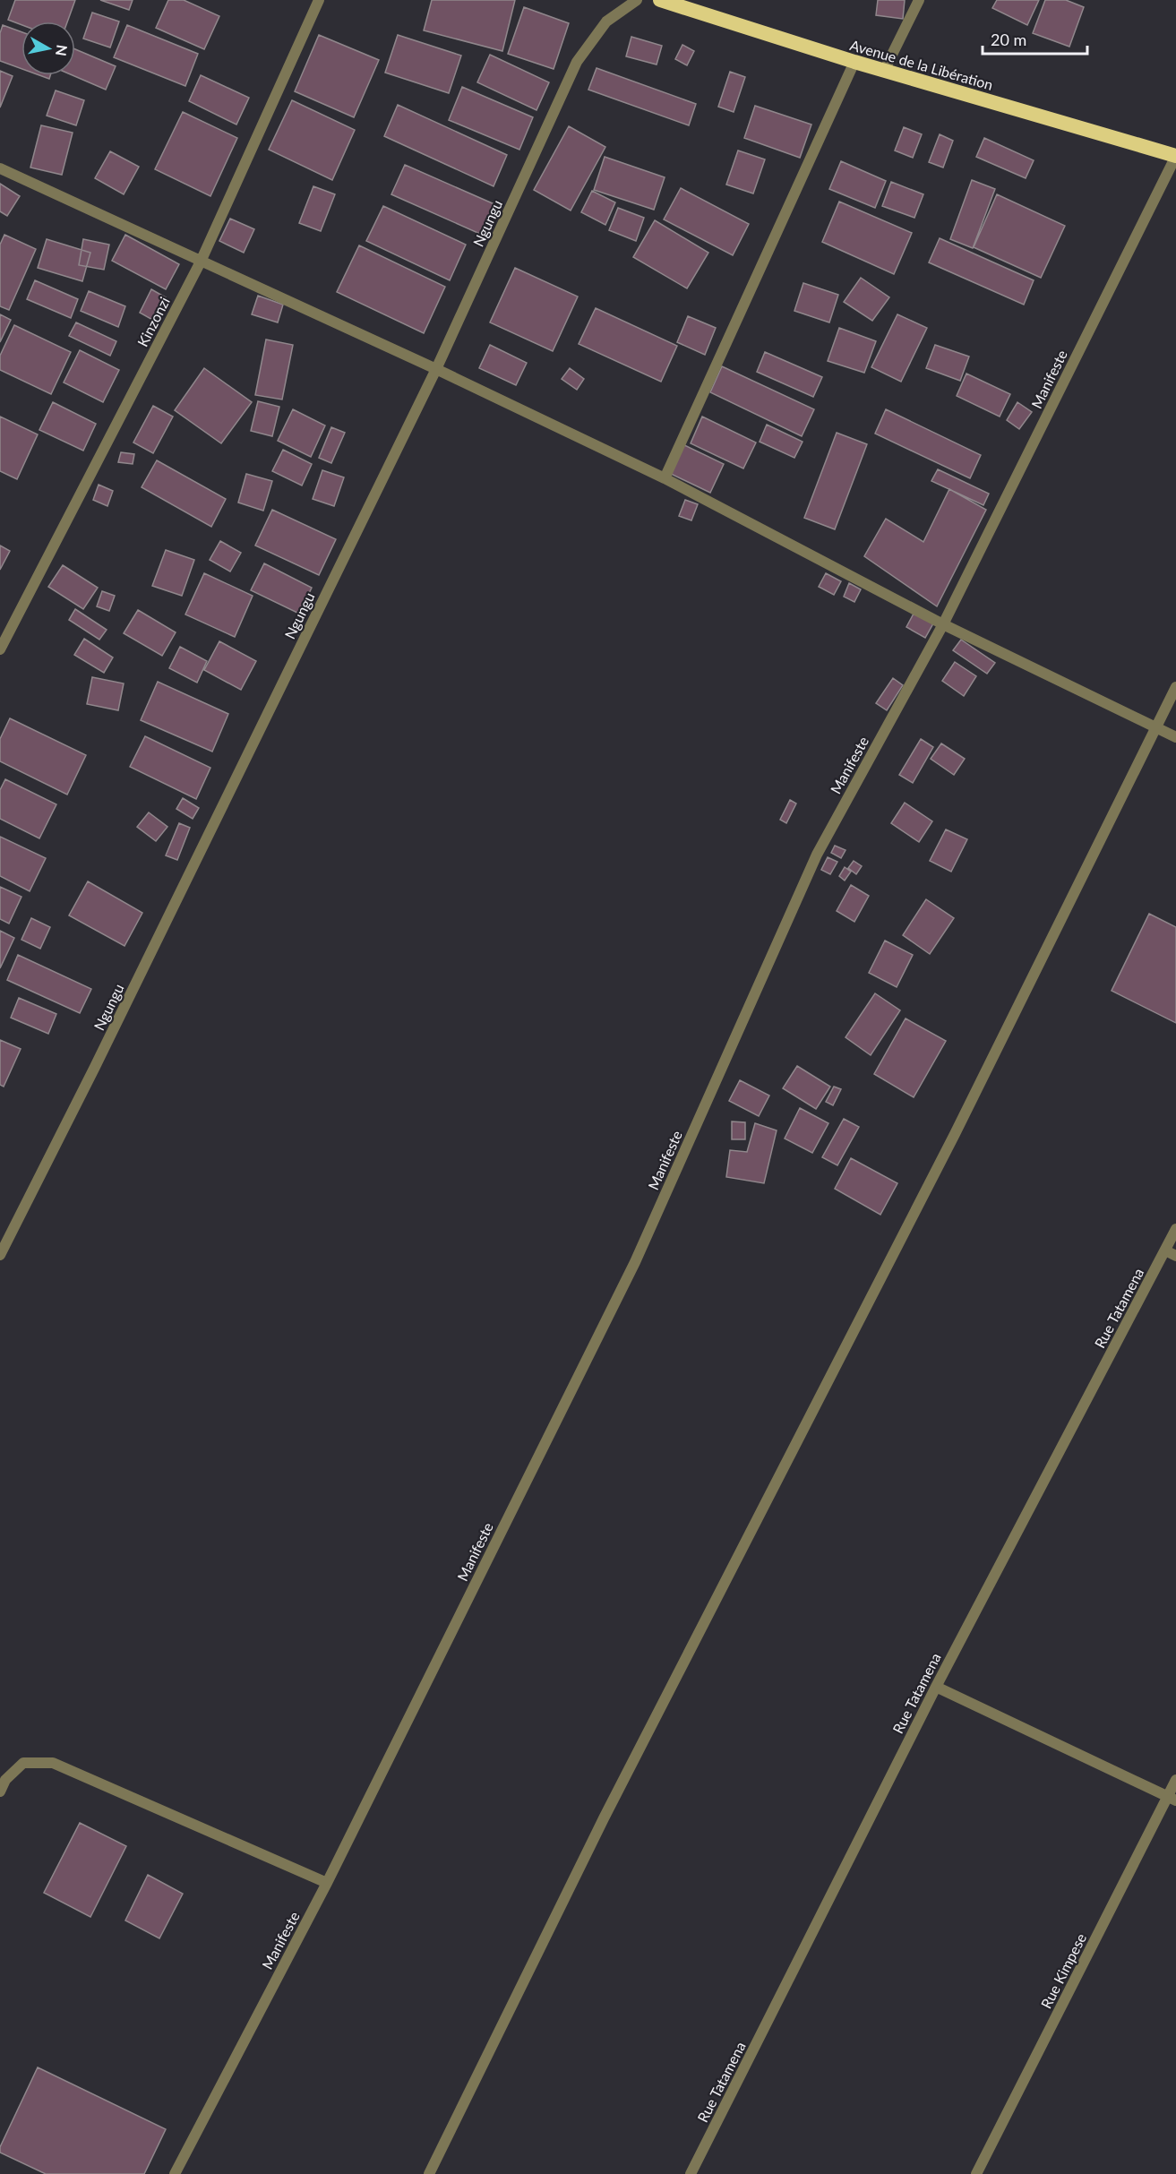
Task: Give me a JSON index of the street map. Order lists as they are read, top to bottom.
{
  "streets": {
    "highway": ["Avenue de la Libération"],
    "street": [
      "Ngungu",
      "Kinzonzi",
      "Manifeste",
      "Rue Tatamena",
      "Rue Kimpese"
    ]
  },
  "crossings": [
    ["Avenue de la Libération", "Manifeste"]
  ],
  "scale_bar": "20 m",
  "north": "right"
}
